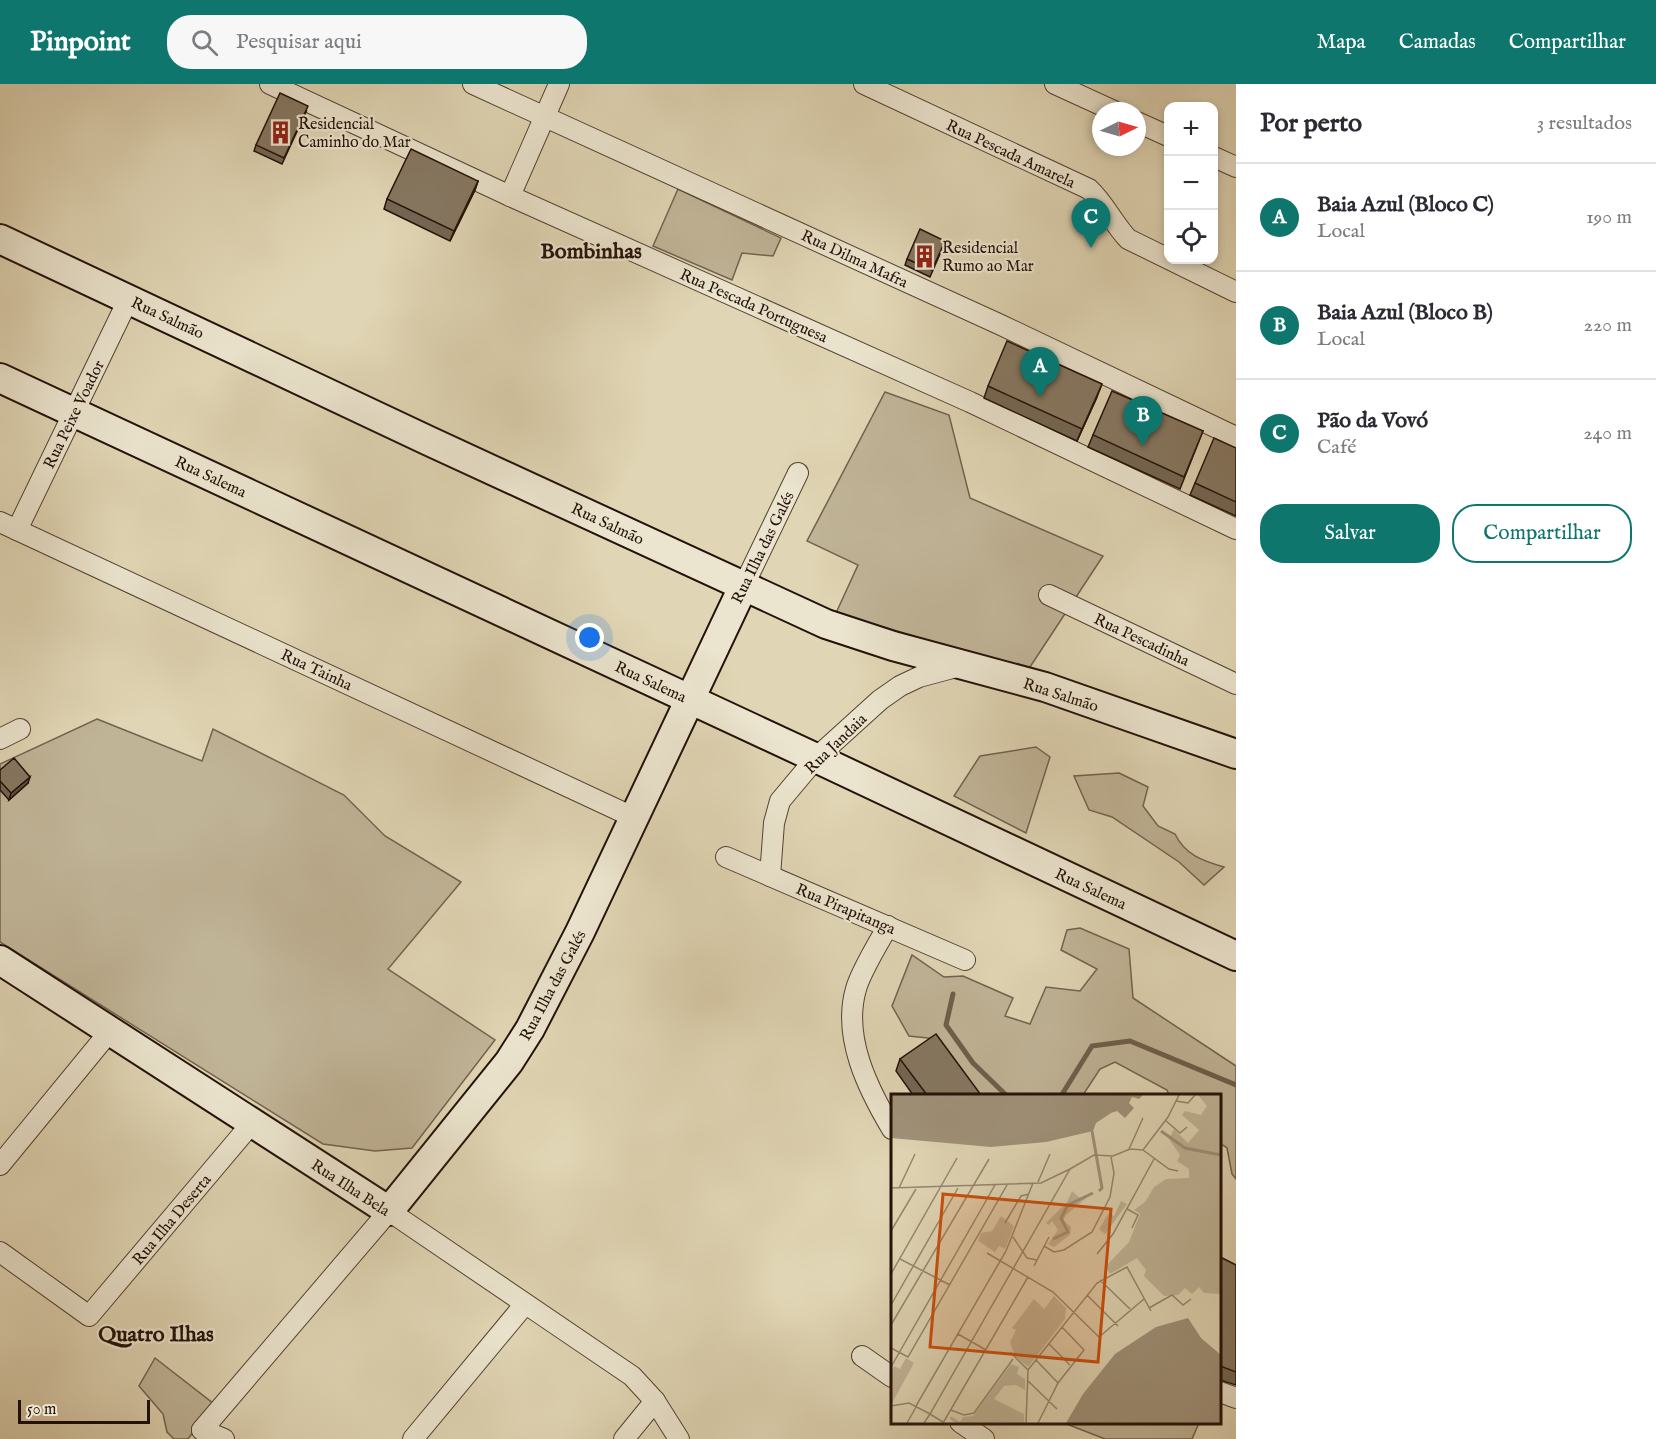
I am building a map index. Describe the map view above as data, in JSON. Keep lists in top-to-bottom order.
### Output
{
  "streets": {
    "main road": [
      "Rua Salmão",
      "Rua Salema",
      "Rua Ilha das Galés",
      "Rua Ilha Bela"
    ],
    "street": [
      "Rua Pescada Amarela",
      "Rua Dilma Mafra",
      "Rua Pescada Portuguesa",
      "Rua Peixe Voador",
      "Rua Pescadinha",
      "Rua Tainha",
      "Rua Jandaia",
      "Rua Pirapitanga",
      "Rua Ilha Deserta"
    ]
  },
  "crossings": [
    ["Rua Salmão", "Rua Peixe Voador"],
    ["Rua Salmão", "Rua Ilha das Galés"],
    ["Rua Salmão", "Rua Jandaia"],
    ["Rua Peixe Voador", "Rua Salema"],
    ["Rua Peixe Voador", "Rua Tainha"],
    ["Rua Salema", "Rua Ilha das Galés"],
    ["Rua Salema", "Rua Jandaia"],
    ["Rua Ilha das Galés", "Rua Tainha"],
    ["Rua Ilha das Galés", "Rua Ilha Bela"],
    ["Rua Jandaia", "Rua Pirapitanga"],
    ["Rua Ilha Bela", "Rua Ilha Deserta"]
  ],
  "districts": ["Bombinhas", "Quatro Ilhas"],
  "places": {
    "building": ["Residencial Caminho do Mar", "Residencial Rumo ao Mar"]
  },
  "scale_bar": "50 m",
  "north": "right",
  "page": {
    "header": "Pinpoint",
    "search": "Pesquisar aqui",
    "nav": ["Mapa", "Camadas", "Compartilhar"],
    "heading": ["Por perto", "3 resultados"],
    "map_buttons": ["+", "−"],
    "list": [
      {
        "mark": "A",
        "name": "Baia Azul (Bloco C)",
        "note": "Local",
        "value": "190 m"
      },
      {
        "mark": "B",
        "name": "Baia Azul (Bloco B)",
        "note": "Local",
        "value": "220 m"
      },
      {
        "mark": "C",
        "name": "Pão da Vovó",
        "note": "Café",
        "value": "240 m"
      }
    ],
    "pins": ["C", "A", "B"],
    "buttons": ["Salvar", "Compartilhar"],
    "scale": "50 m"
  }
}
